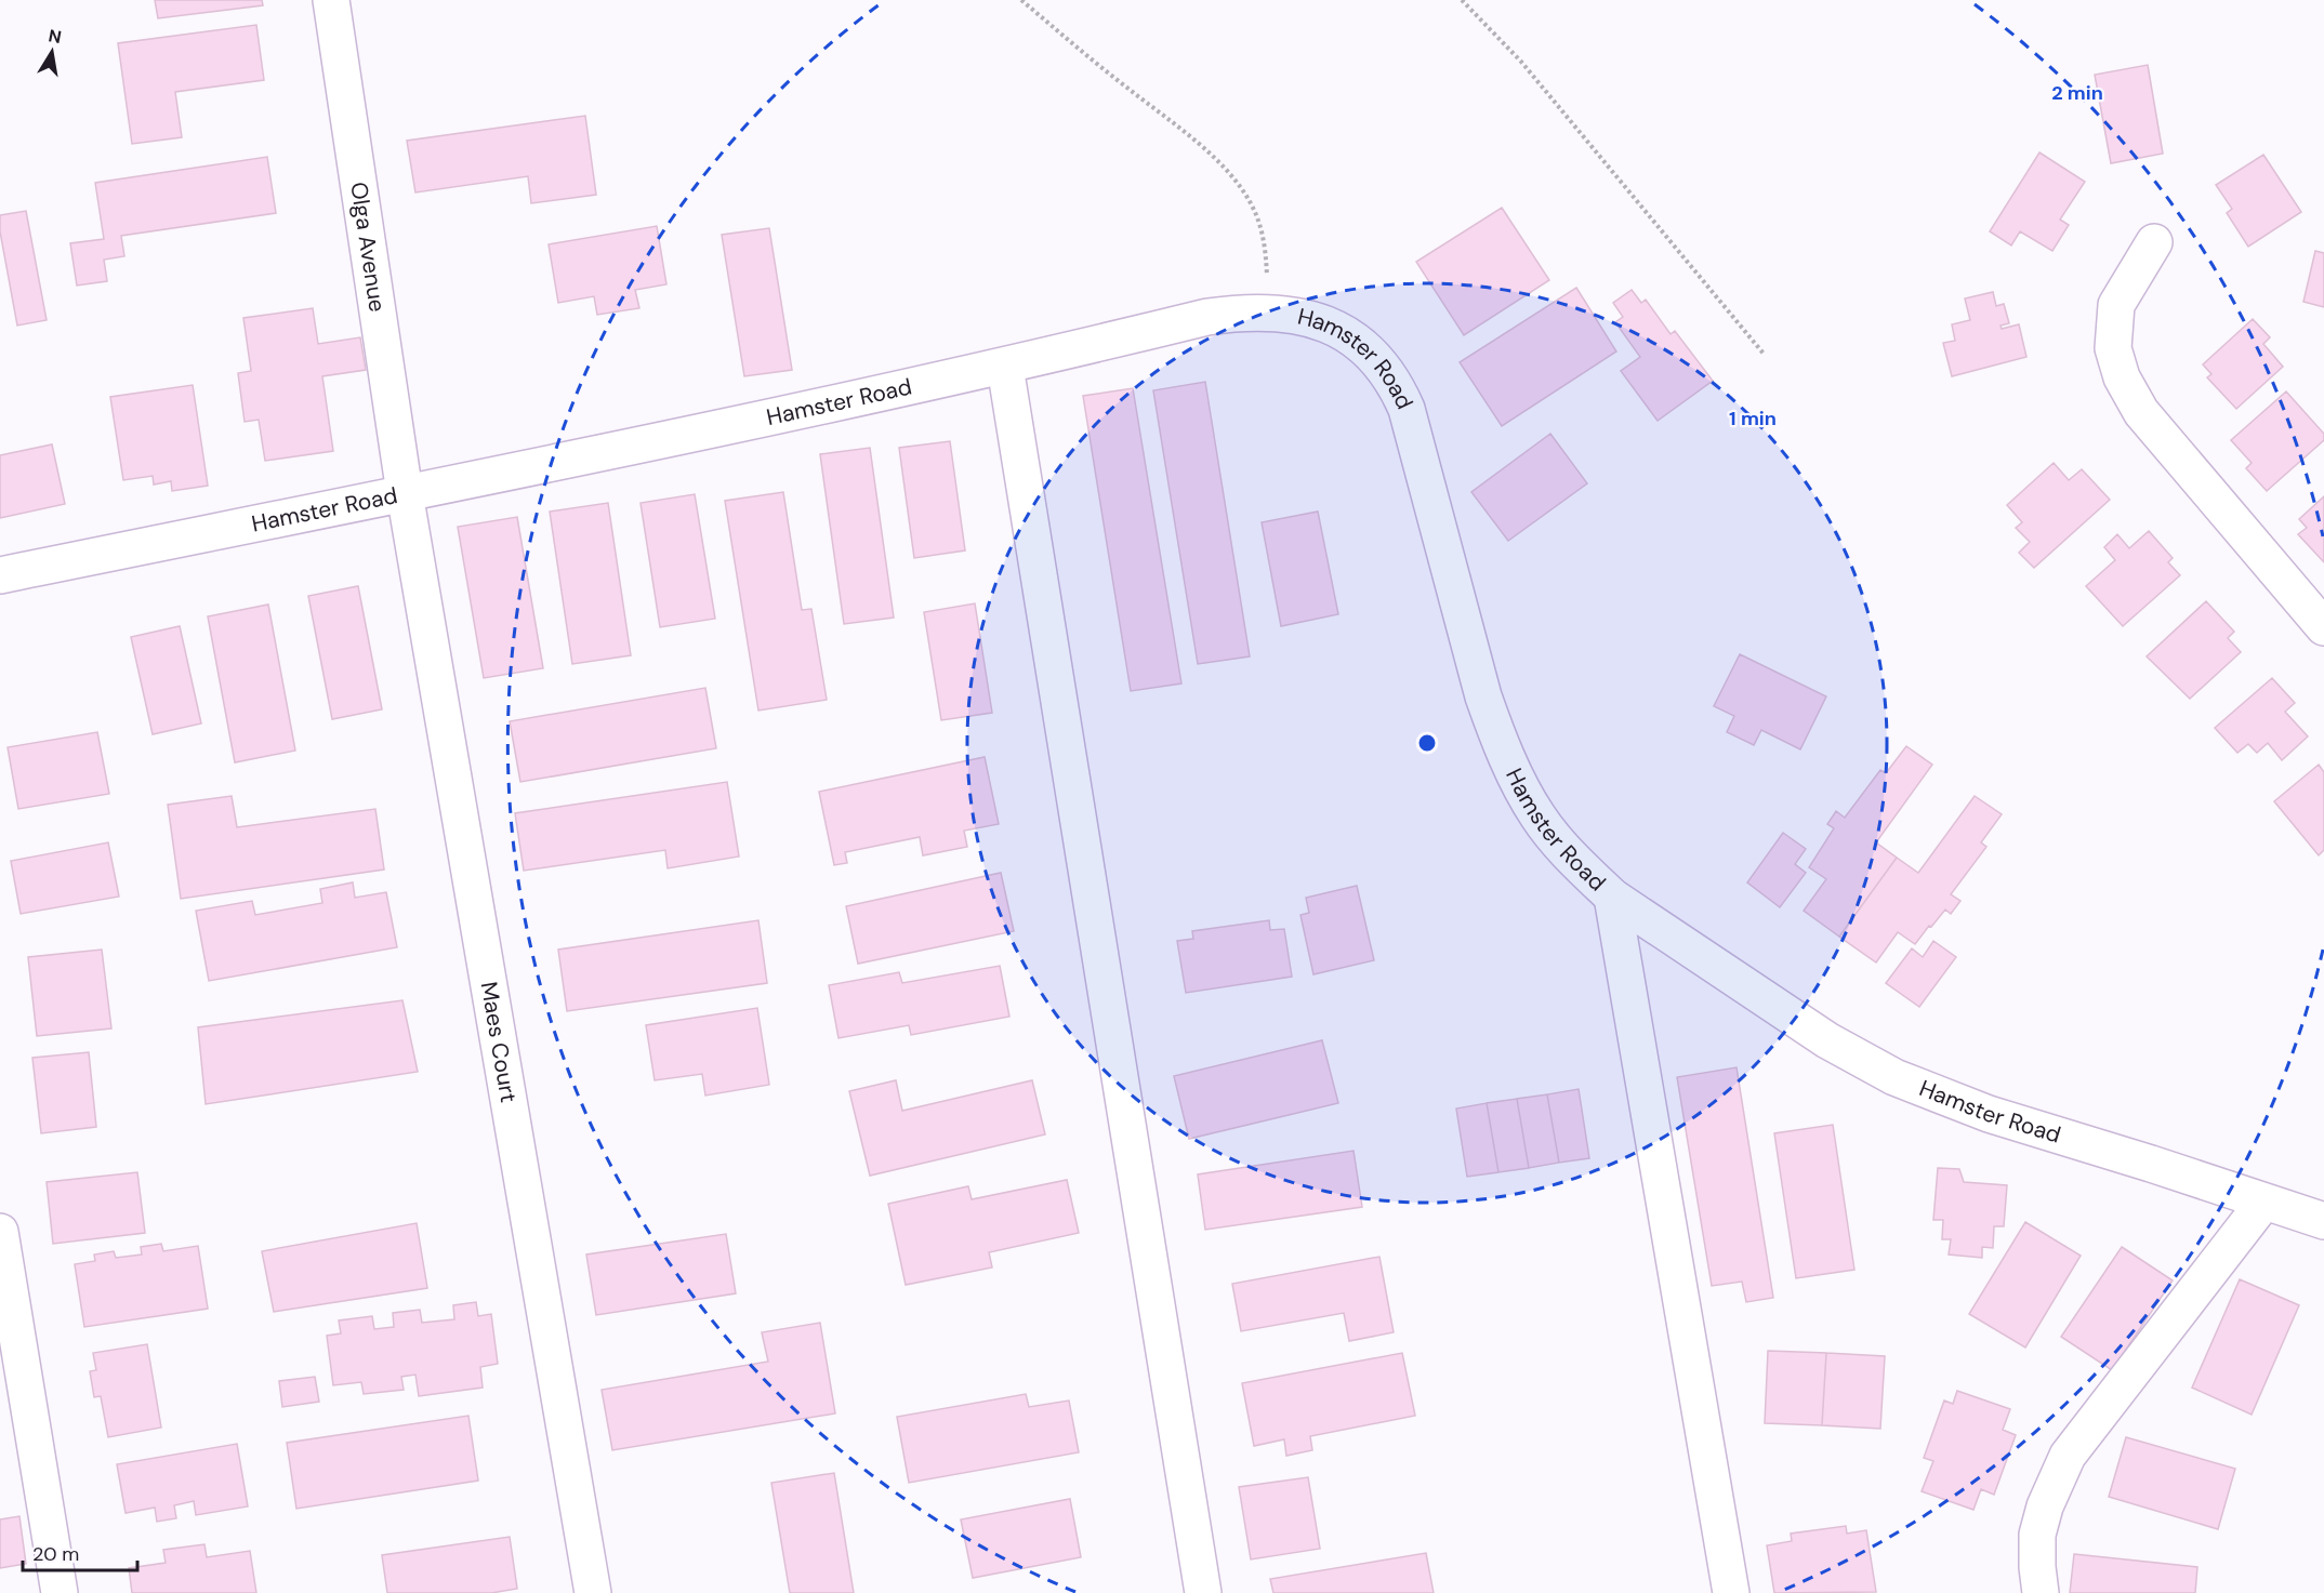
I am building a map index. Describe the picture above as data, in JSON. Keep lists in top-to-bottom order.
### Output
{
  "streets": {
    "street": ["Olga Avenue", "Hamster Road", "Maes Court"]
  },
  "crossings": [
    ["Olga Avenue", "Hamster Road"],
    ["Olga Avenue", "Maes Court"],
    ["Hamster Road", "Maes Court"]
  ],
  "scale_bar": "20 m",
  "north": "top",
  "rings": ["2 min", "1 min"]
}
